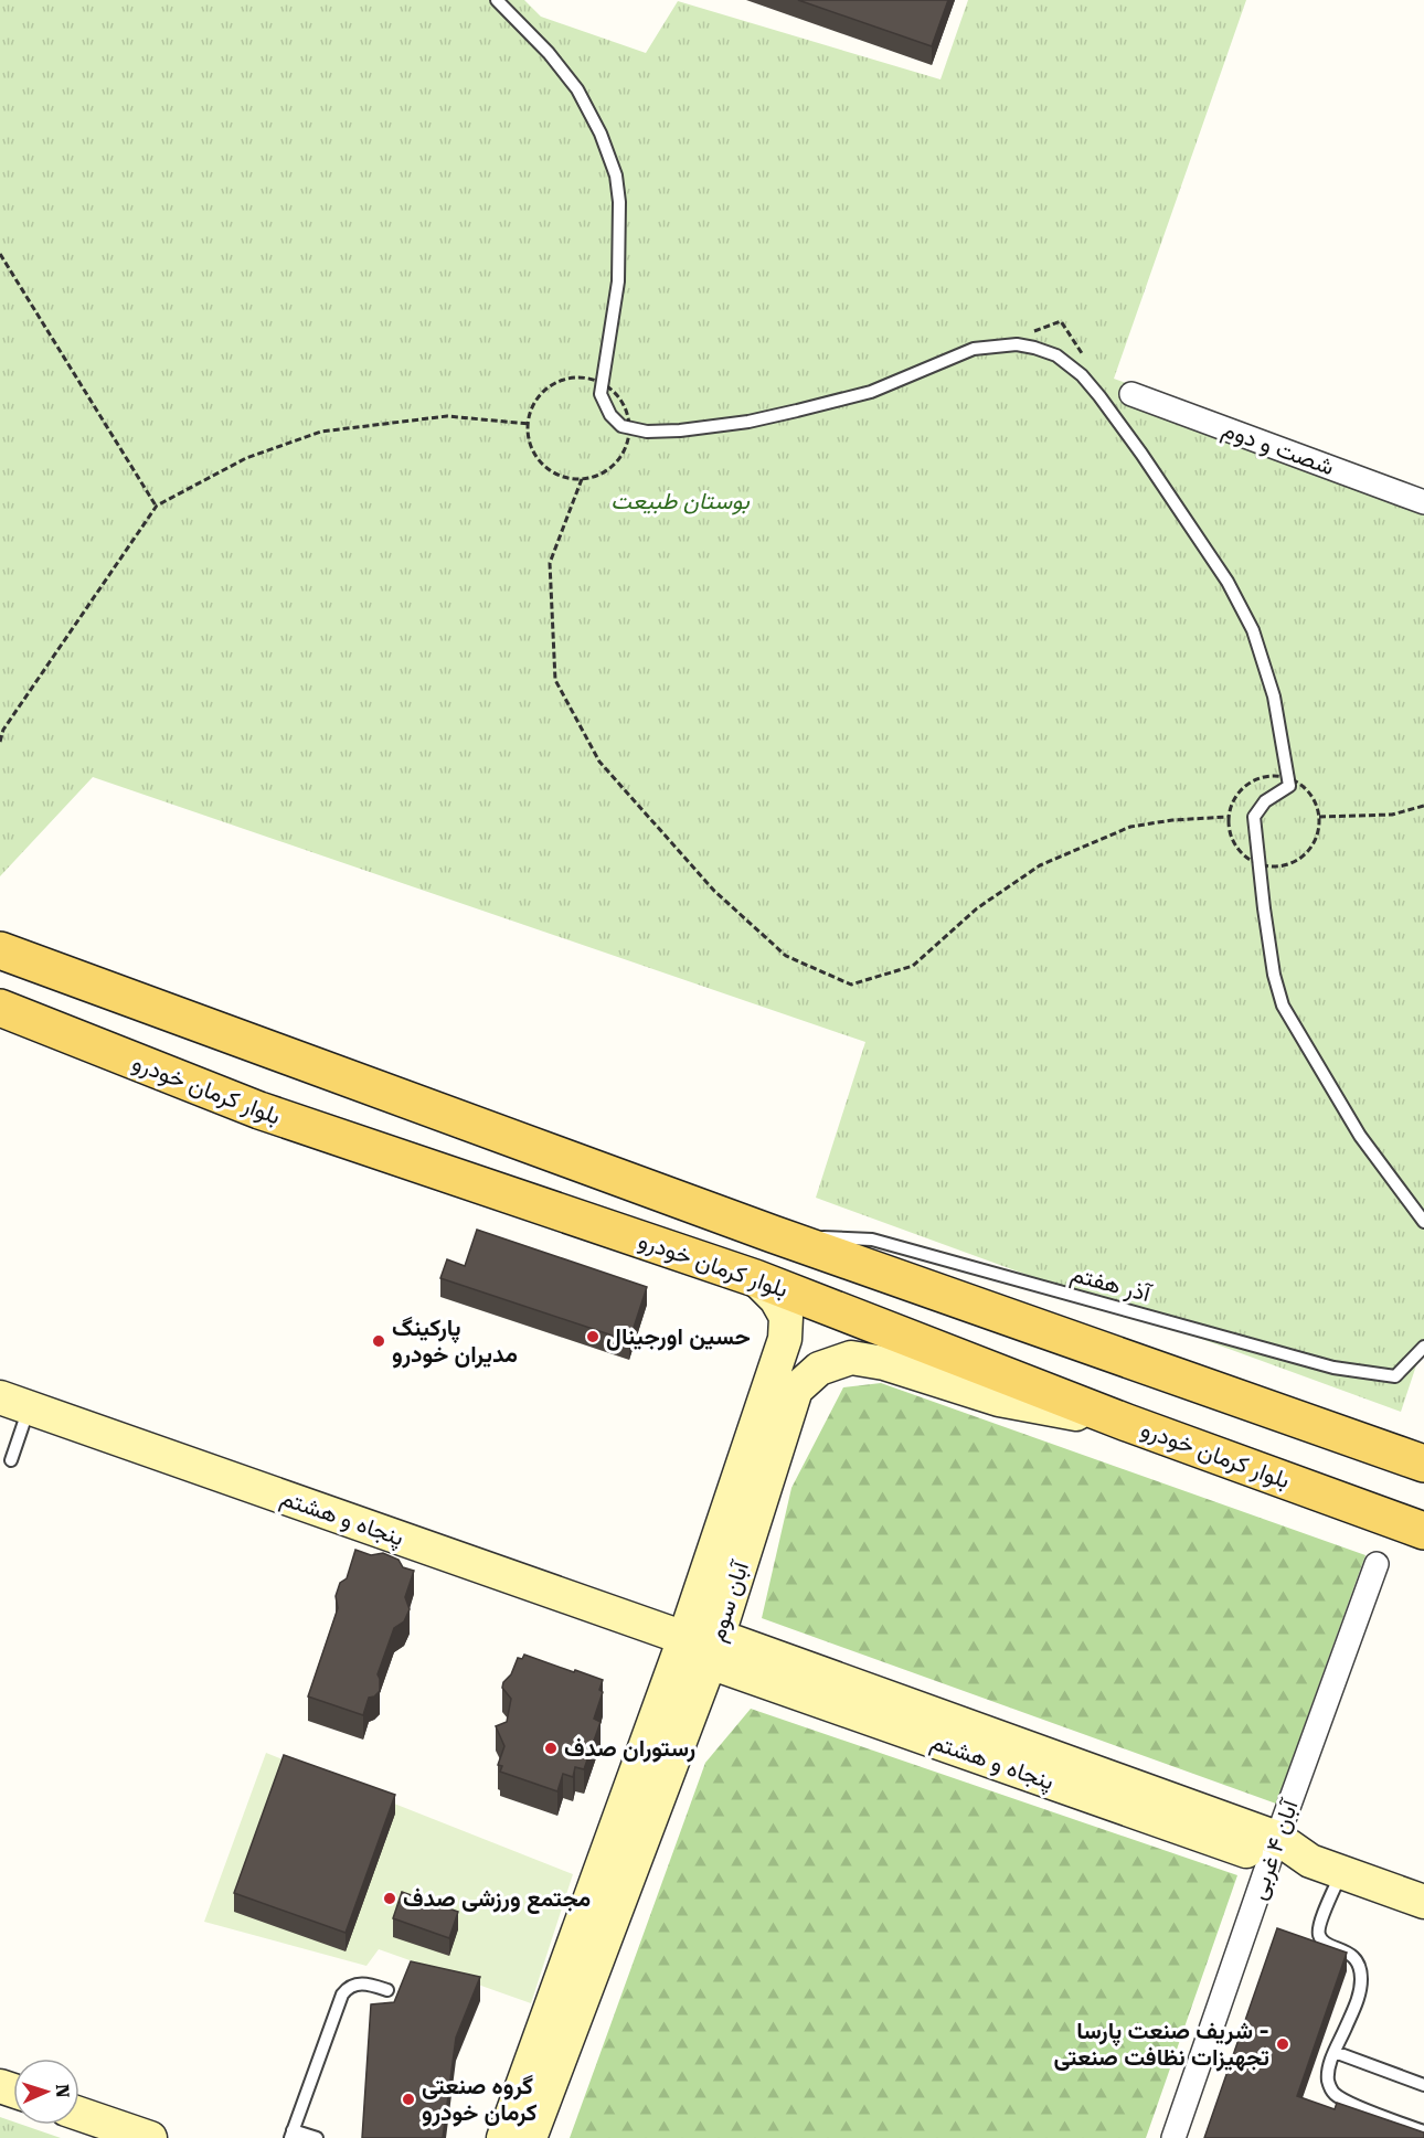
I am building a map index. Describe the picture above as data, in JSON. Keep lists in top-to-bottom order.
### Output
{
  "streets": {
    "main road": ["بلوار کرمان خودرو"],
    "street": [
      "شصت و دوم",
      "پنجاه و هشتم",
      "آبان سوم",
      "آبان ۴ غربی"
    ],
    "lane": ["آذر هفتم"]
  },
  "crossings": [
    ["بلوار کرمان خودرو", "آذر هفتم"],
    ["بلوار کرمان خودرو", "آبان سوم"],
    ["پنجاه و هشتم", "آبان سوم"],
    ["پنجاه و هشتم", "آبان ۴ غربی"]
  ],
  "parks": ["بوستان طبیعت"],
  "places": [
    "حسین اورجینال",
    "پارکینگ مدیران خودرو",
    "رستوران صدف",
    "مجتمع ورزشی صدف",
    "شریف صنعت پارسا - تجهیزات نظافت صنعتی",
    "گروه صنعتی کرمان خودرو"
  ],
  "north": "right"
}
